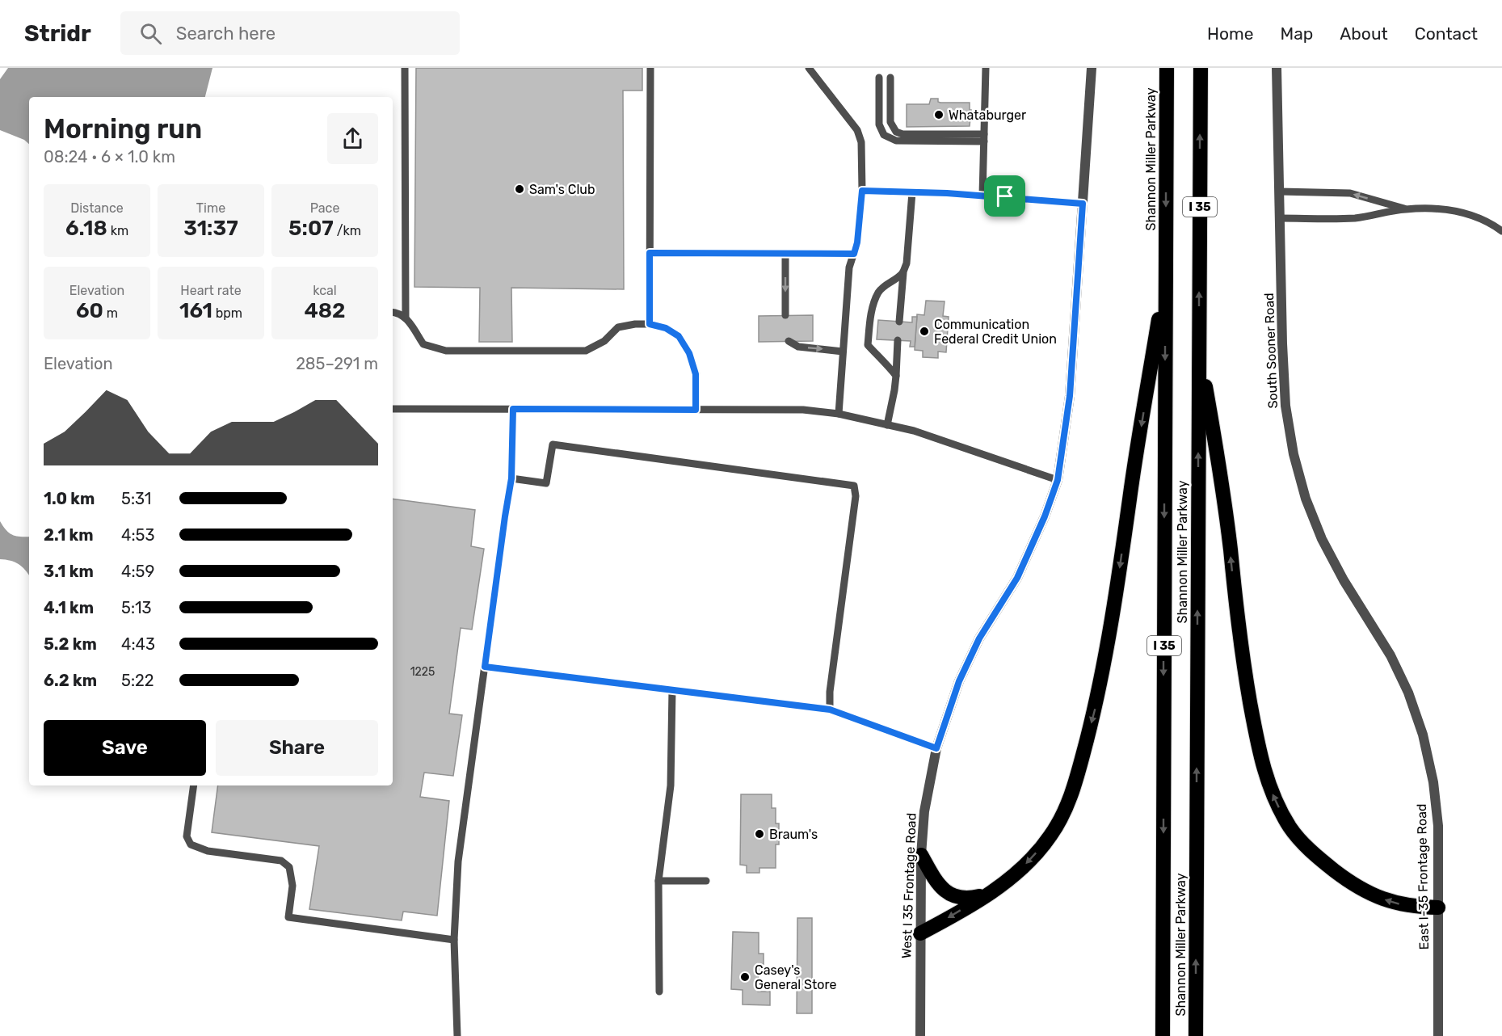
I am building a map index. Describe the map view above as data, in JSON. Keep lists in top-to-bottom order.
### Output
{
  "streets": {
    "highway": ["Shannon Miller Parkway", "I 35"],
    "street": ["South Sooner Road", "East I-35 Frontage Road", "West I 35 Frontage Road"]
  },
  "crossings": [
    ["South Sooner Road", "East I-35 Frontage Road"]
  ],
  "places": [
    "Whataburger",
    "Sam's Club",
    "Communication Federal Credit Union",
    "Braum's",
    "Casey's General Store"
  ],
  "house_numbers": ["1225"],
  "page": {
    "header": "Stridr",
    "search": "Search here",
    "nav": [
      "Home",
      "Map",
      "About",
      "Contact"
    ],
    "heading": ["Morning run", "08:24 · 6 × 1.0 km"],
    "stats": [
      ["Distance", "6.18 km"],
      ["Time", "31:37"],
      ["Pace", "5:07 /km"],
      ["Elevation", "60 m"],
      ["Heart rate", "161 bpm"],
      ["kcal", "482"]
    ],
    "chart": ["Elevation", "285–291 m"],
    "list": [
      {
        "name": "1.0 km",
        "note": "5:31"
      },
      {
        "name": "2.1 km",
        "note": "4:53"
      },
      {
        "name": "3.1 km",
        "note": "4:59"
      },
      {
        "name": "4.1 km",
        "note": "5:13"
      },
      {
        "name": "5.2 km",
        "note": "4:43"
      },
      {
        "name": "6.2 km",
        "note": "5:22"
      }
    ],
    "buttons": ["Save", "Share"]
  }
}
